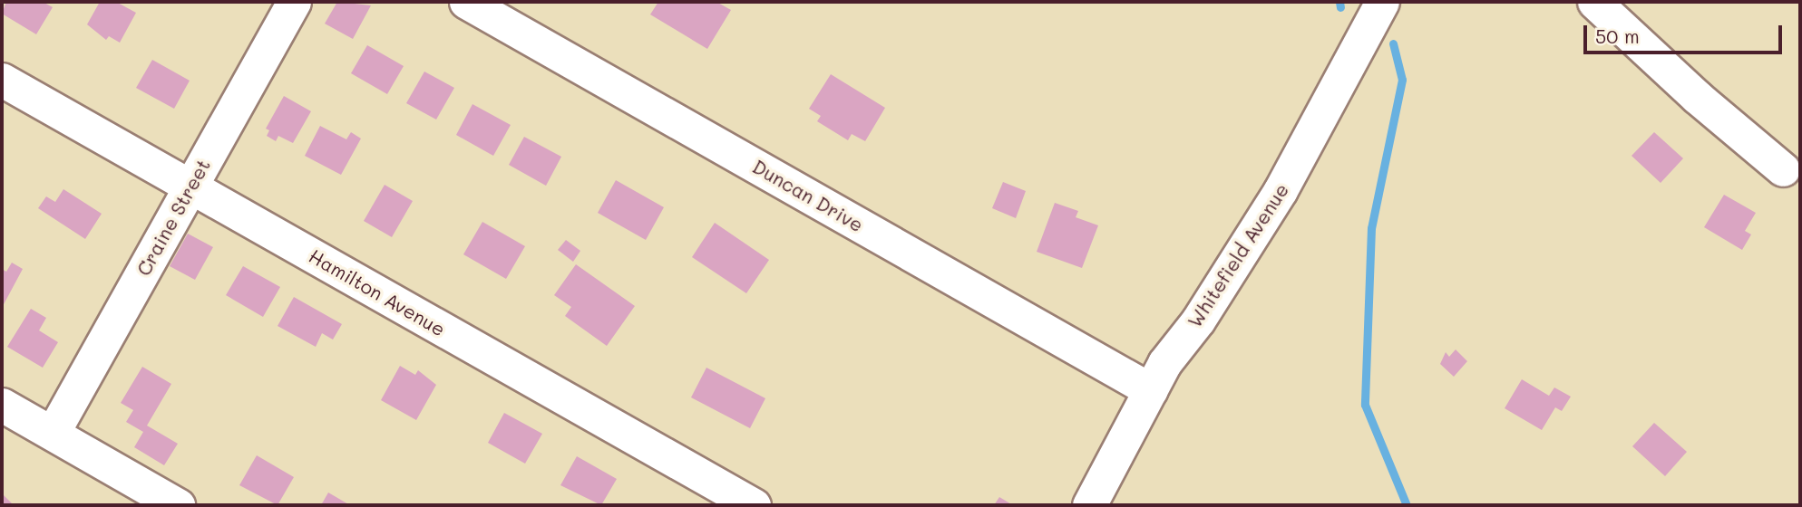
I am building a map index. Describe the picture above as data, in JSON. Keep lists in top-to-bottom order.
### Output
{
  "streets": {
    "street": [
      "Duncan Drive",
      "Craine Street",
      "Whitefield Avenue",
      "Hamilton Avenue"
    ]
  },
  "crossings": [
    ["Duncan Drive", "Whitefield Avenue"],
    ["Craine Street", "Hamilton Avenue"]
  ],
  "scale_bar": "50 m"
}
